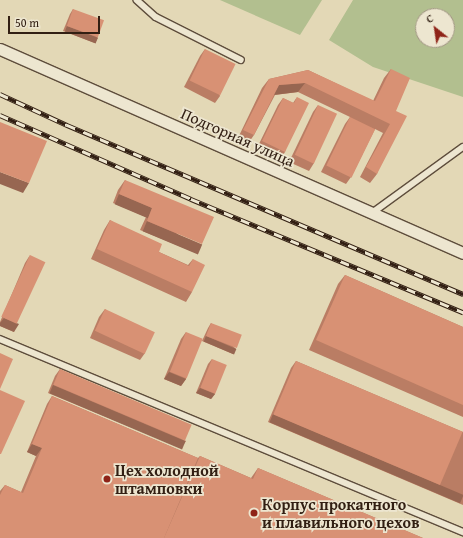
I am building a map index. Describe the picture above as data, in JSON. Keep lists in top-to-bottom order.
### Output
{
  "streets": {
    "street": ["Подгорная улица"]
  },
  "places": ["Цех холодной штамповки", "Корпус прокатного и плавильного цехов"],
  "scale_bar": "50 m",
  "north": "top left"
}
